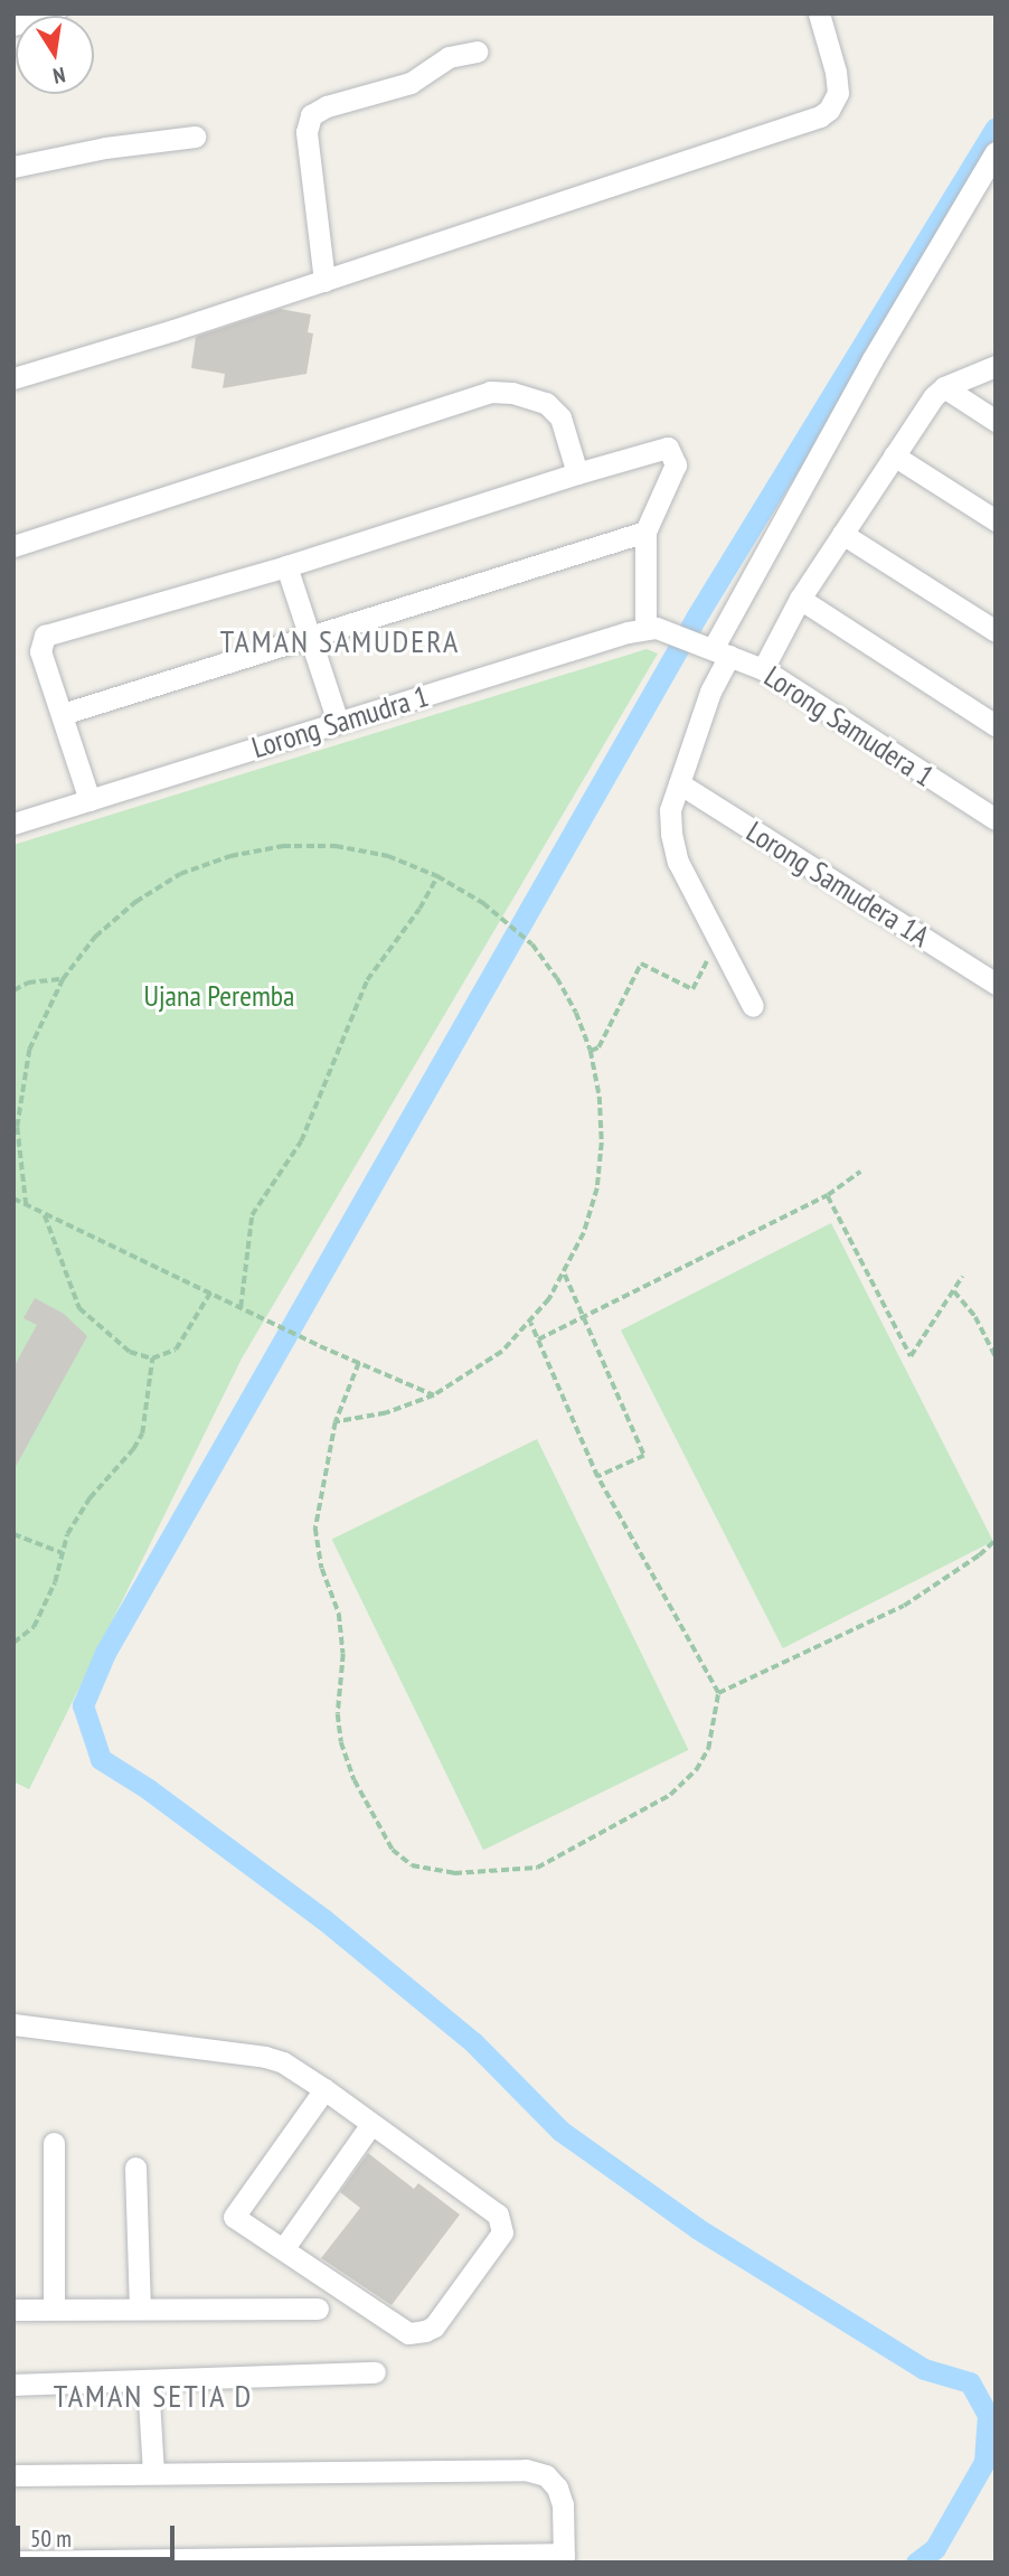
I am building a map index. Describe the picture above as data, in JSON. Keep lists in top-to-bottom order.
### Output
{
  "streets": {
    "street": ["Lorong Samudra 1", "Lorong Samudera 1", "Lorong Samudera 1A"]
  },
  "crossings": [
    ["Lorong Samudra 1", "Lorong Samudera 1"]
  ],
  "districts": ["TAMAN SAMUDERA", "TAMAN SETIA D"],
  "parks": ["Ujana Peremba"],
  "scale_bar": "50 m",
  "north": "bottom"
}
